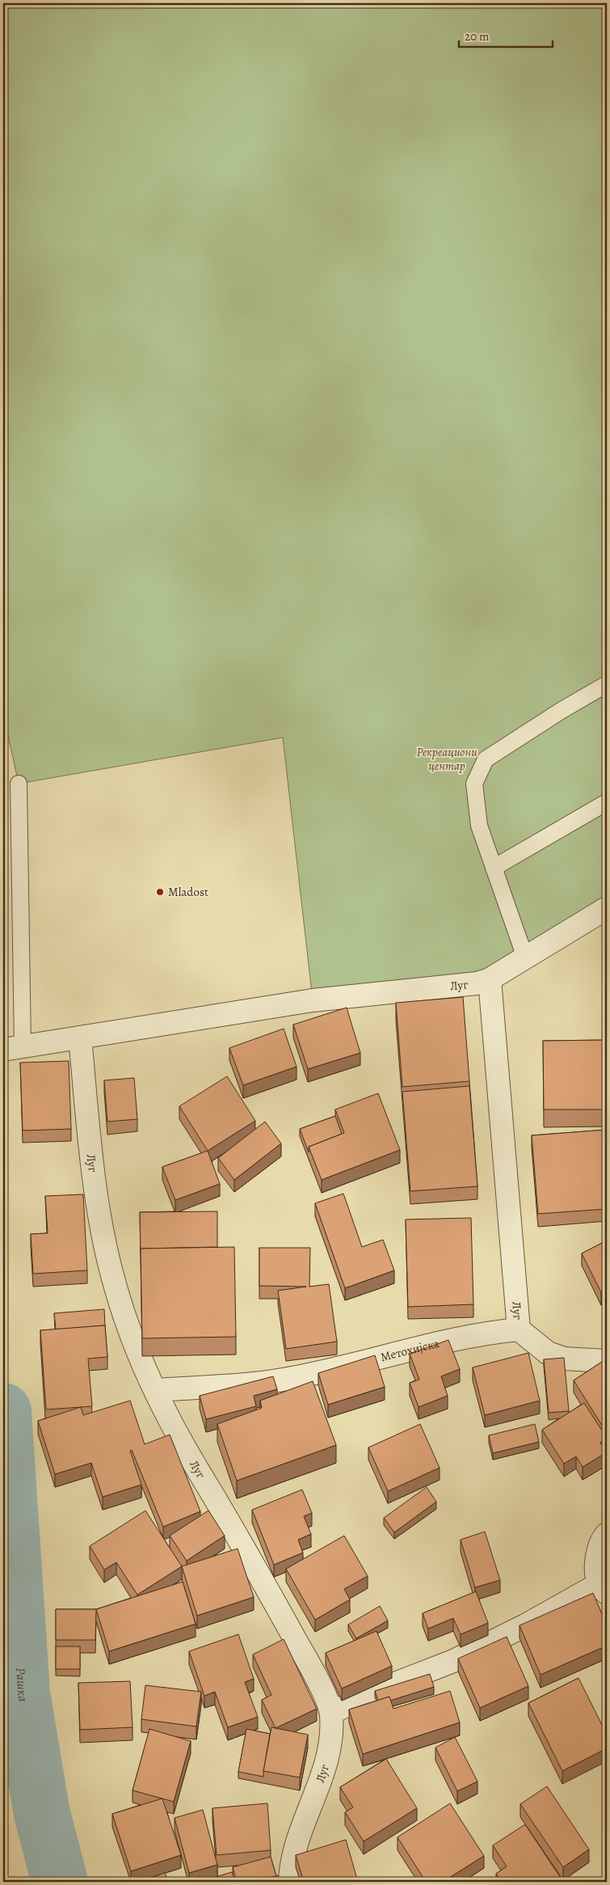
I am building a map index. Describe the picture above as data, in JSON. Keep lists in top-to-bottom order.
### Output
{
  "streets": {
    "street": ["Луг", "Метохијска"]
  },
  "crossings": [
    ["Луг", "Метохијска"]
  ],
  "water": ["Рашка"],
  "parks": ["Рекреациони центар"],
  "places": ["Mladost"],
  "scale_bar": "20 m"
}
